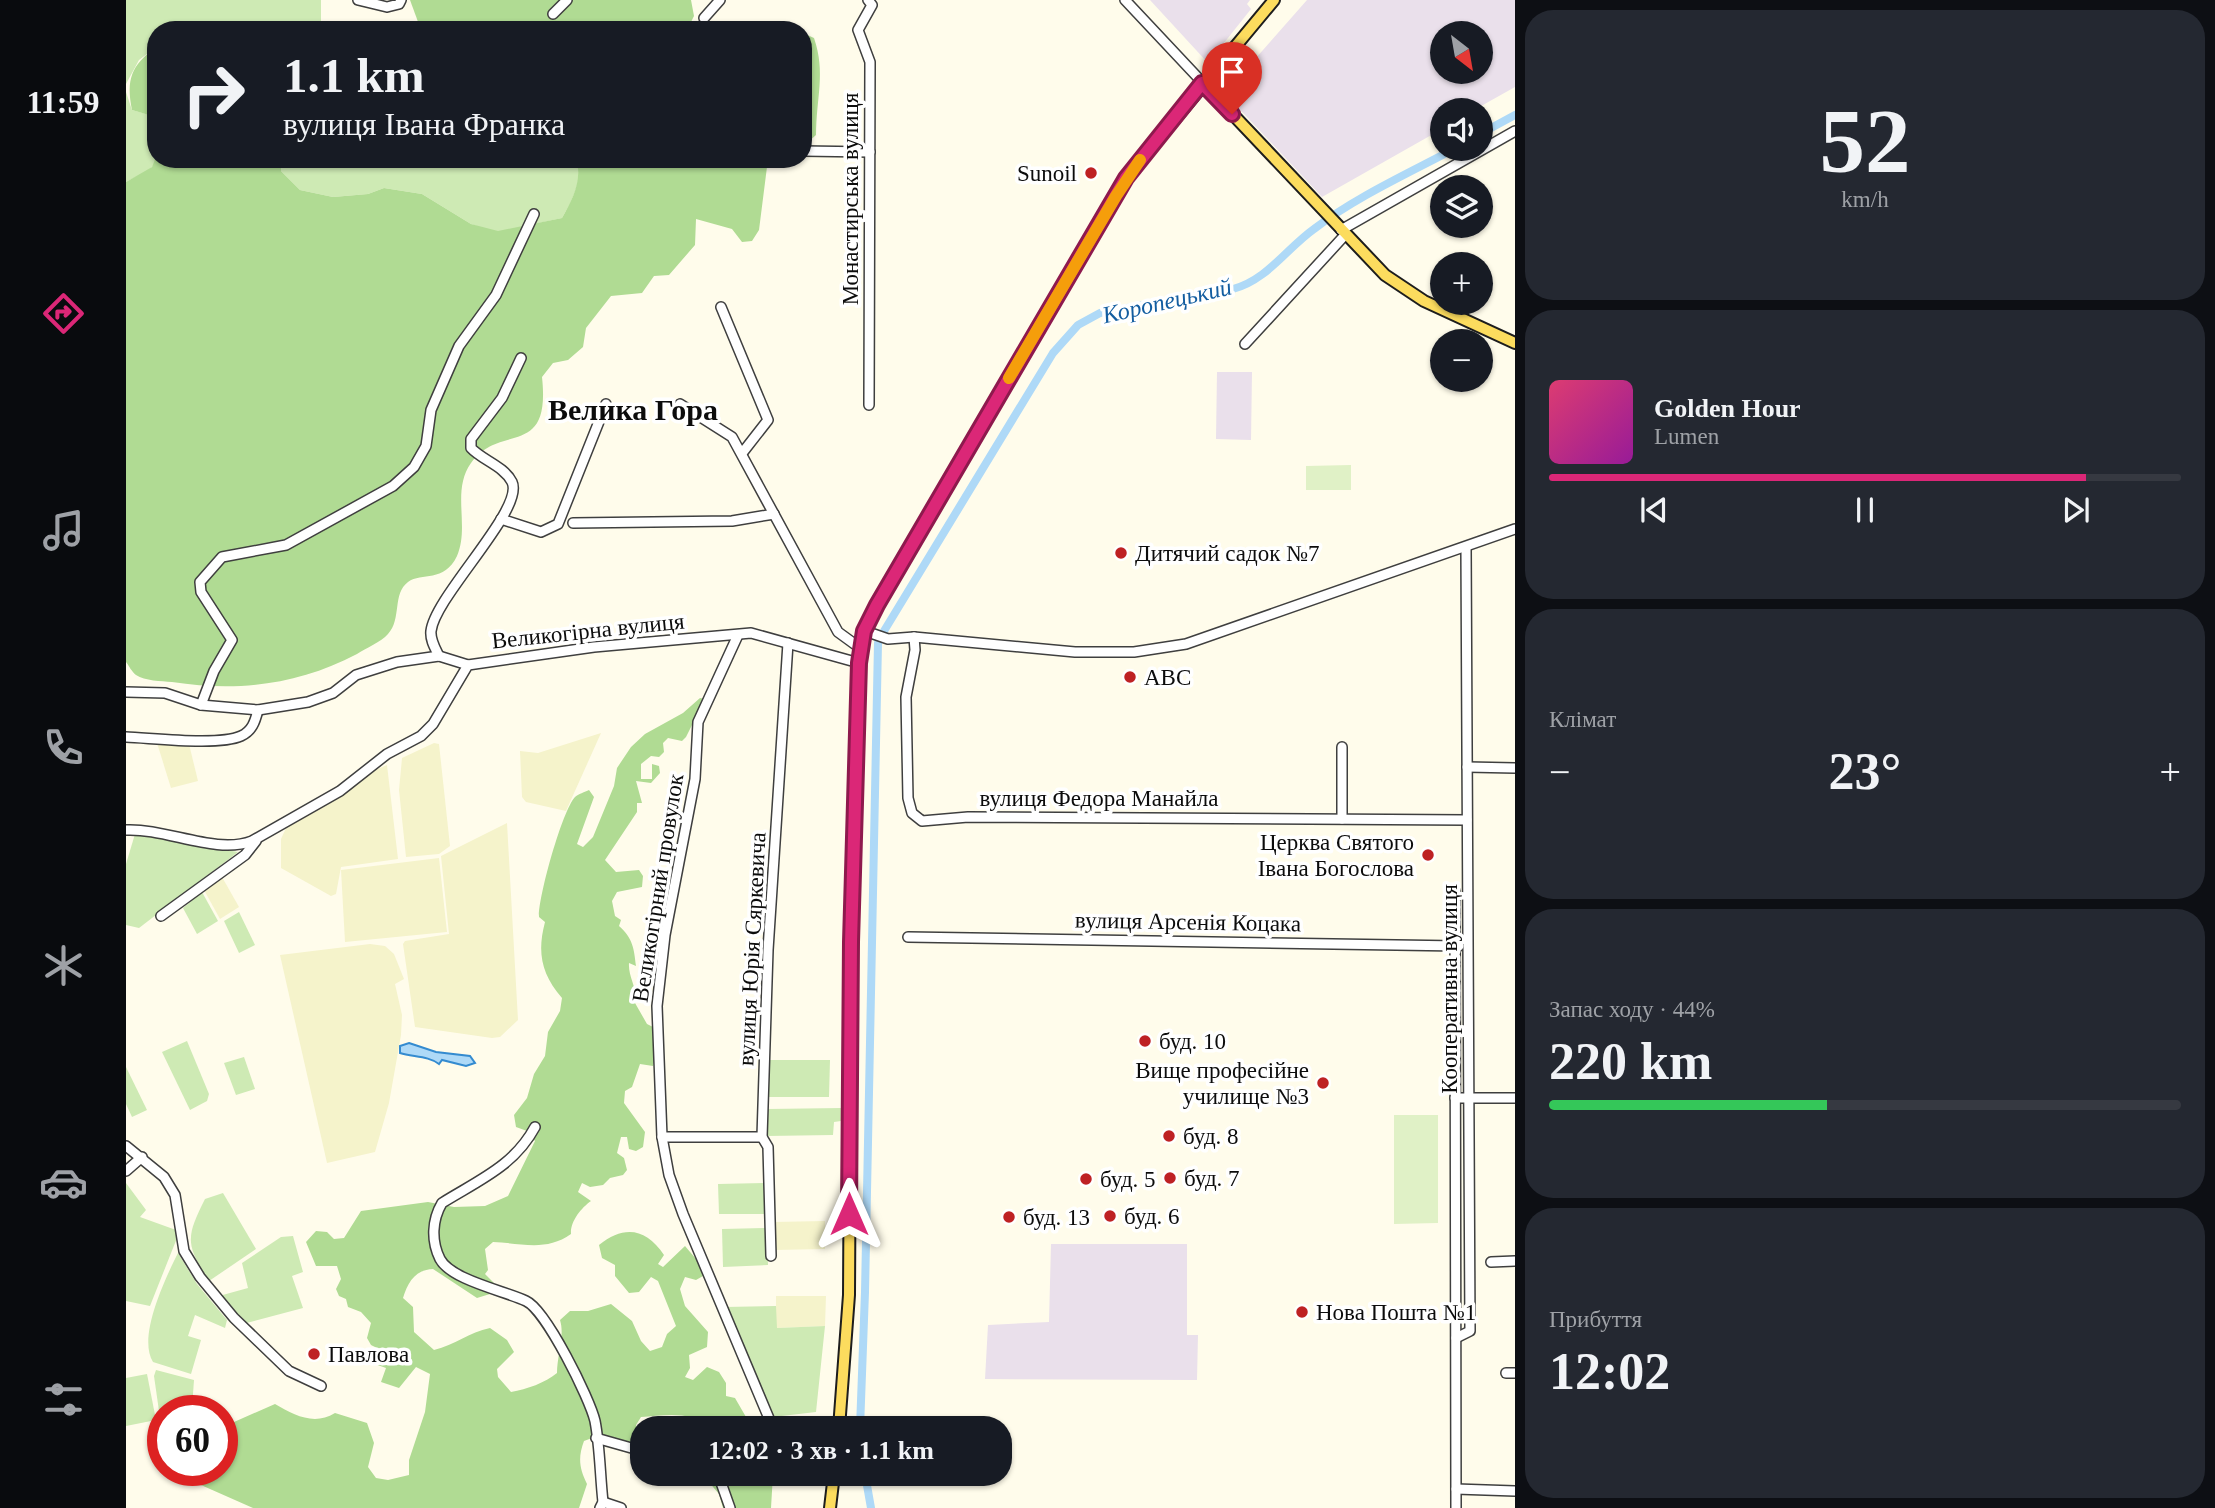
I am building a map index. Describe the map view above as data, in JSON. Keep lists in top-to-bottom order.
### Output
{
  "streets": {
    "street": [
      "Монастирська вулиця",
      "Великогірна вулиця",
      "вулиця Федора Манайла",
      "Великогірний провулок",
      "вулиця Арсенія Коцака",
      "вулиця Юрія Сяркевича",
      "Кооперативна вулиця"
    ]
  },
  "crossings": [
    ["Великогірна вулиця", "Великогірний провулок"],
    ["Великогірна вулиця", "вулиця Юрія Сяркевича"],
    ["вулиця Федора Манайла", "Кооперативна вулиця"],
    ["вулиця Арсенія Коцака", "Кооперативна вулиця"]
  ],
  "districts": ["Велика Гора"],
  "water": ["Коропецький"],
  "places": [
    "Sunoil",
    "Дитячий садок №7",
    "АВС",
    "Церква Святого Івана Богослова",
    "буд. 10",
    "Вище професійне училище №3",
    "буд. 8",
    "буд. 7",
    "буд. 5",
    "буд. 6",
    "буд. 13",
    "Нова Пошта №1",
    "Павлова"
  ],
  "north": "bottom right",
  "page": {
    "tabs": "11:59",
    "tile": [
      ["52", "km/h"],
      "Клімат",
      ["Запас ходу · 44%", "220 km"],
      ["Прибуття", "12:02"]
    ],
    "map_buttons": ["+", "−"],
    "turn": ["1.1 km", "вулиця Івана Франка"],
    "song": ["Golden Hour", "Lumen"],
    "heat": ["−", "23°", "+"],
    "limit": "60",
    "trip": "12:02 · 3 хв · 1.1 km"
  }
}
